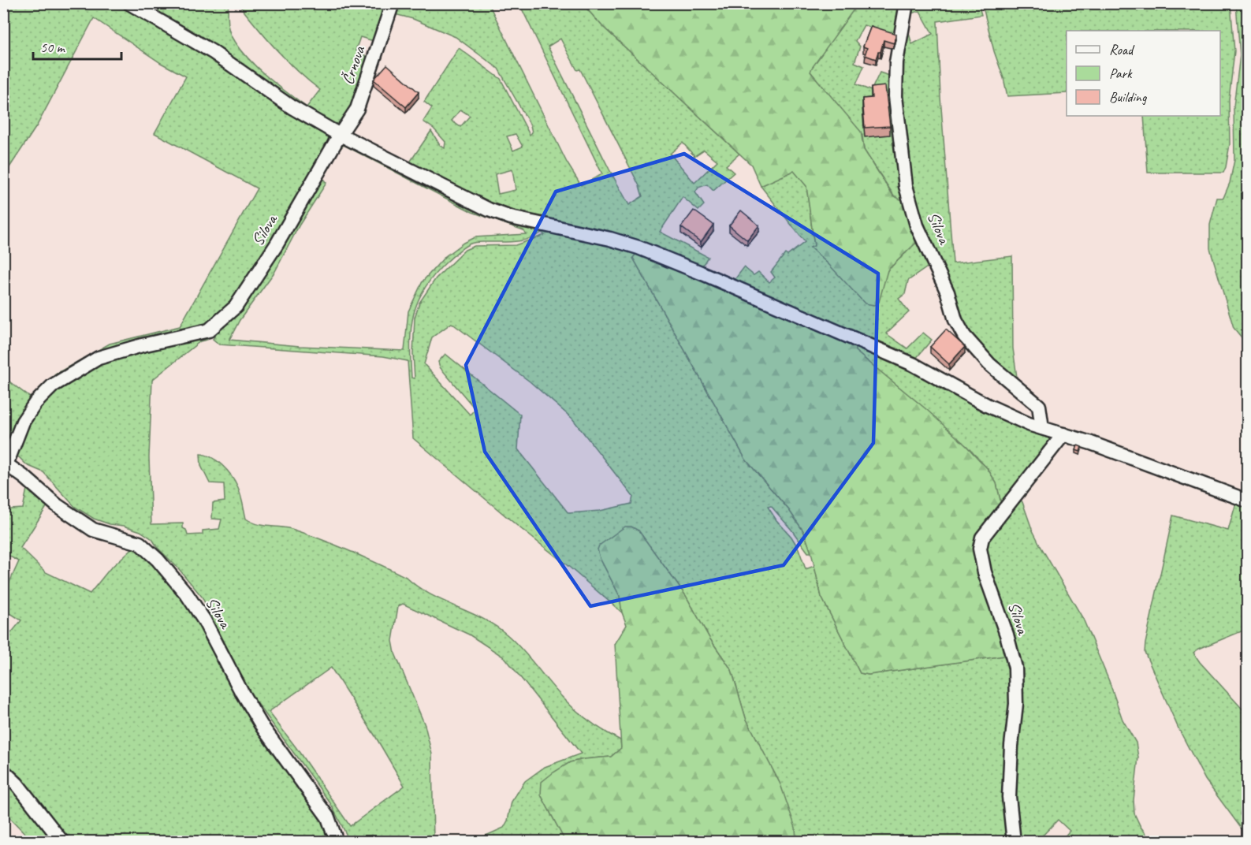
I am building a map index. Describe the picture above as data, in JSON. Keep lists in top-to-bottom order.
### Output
{
  "streets": {
    "street": ["Črnova", "Silova"]
  },
  "crossings": [
    ["Črnova", "Silova"]
  ],
  "legend": ["Road", "Park", "Building"],
  "scale_bar": "50 m"
}
